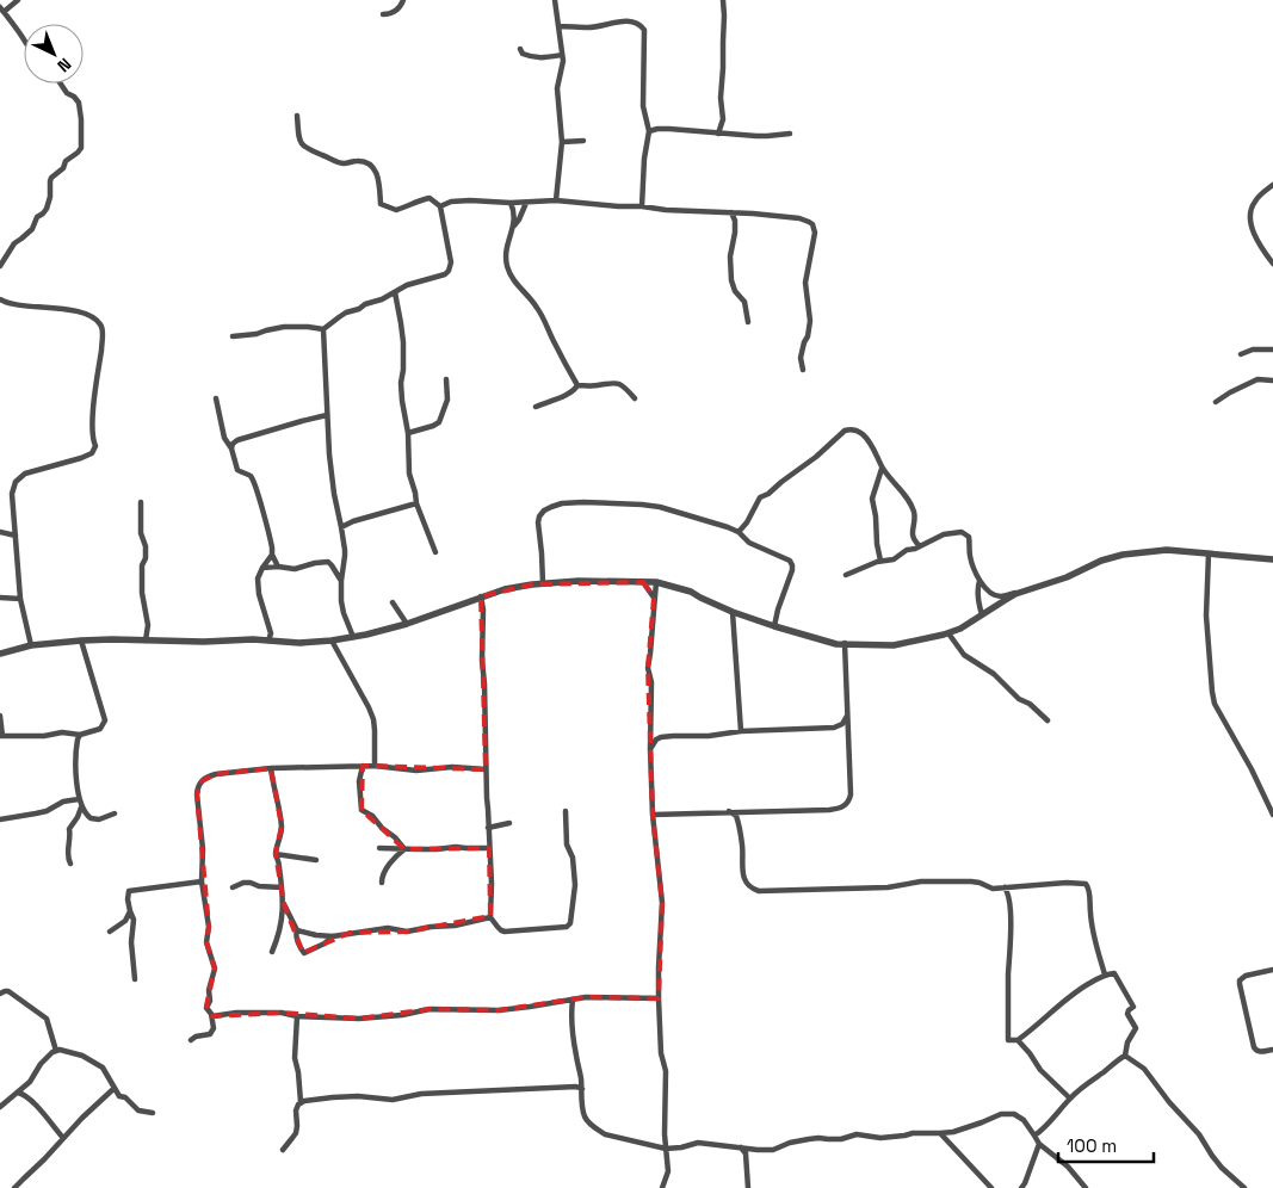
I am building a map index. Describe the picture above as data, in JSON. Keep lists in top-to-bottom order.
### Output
{
  "scale_bar": "100 m",
  "north": "bottom right"
}
